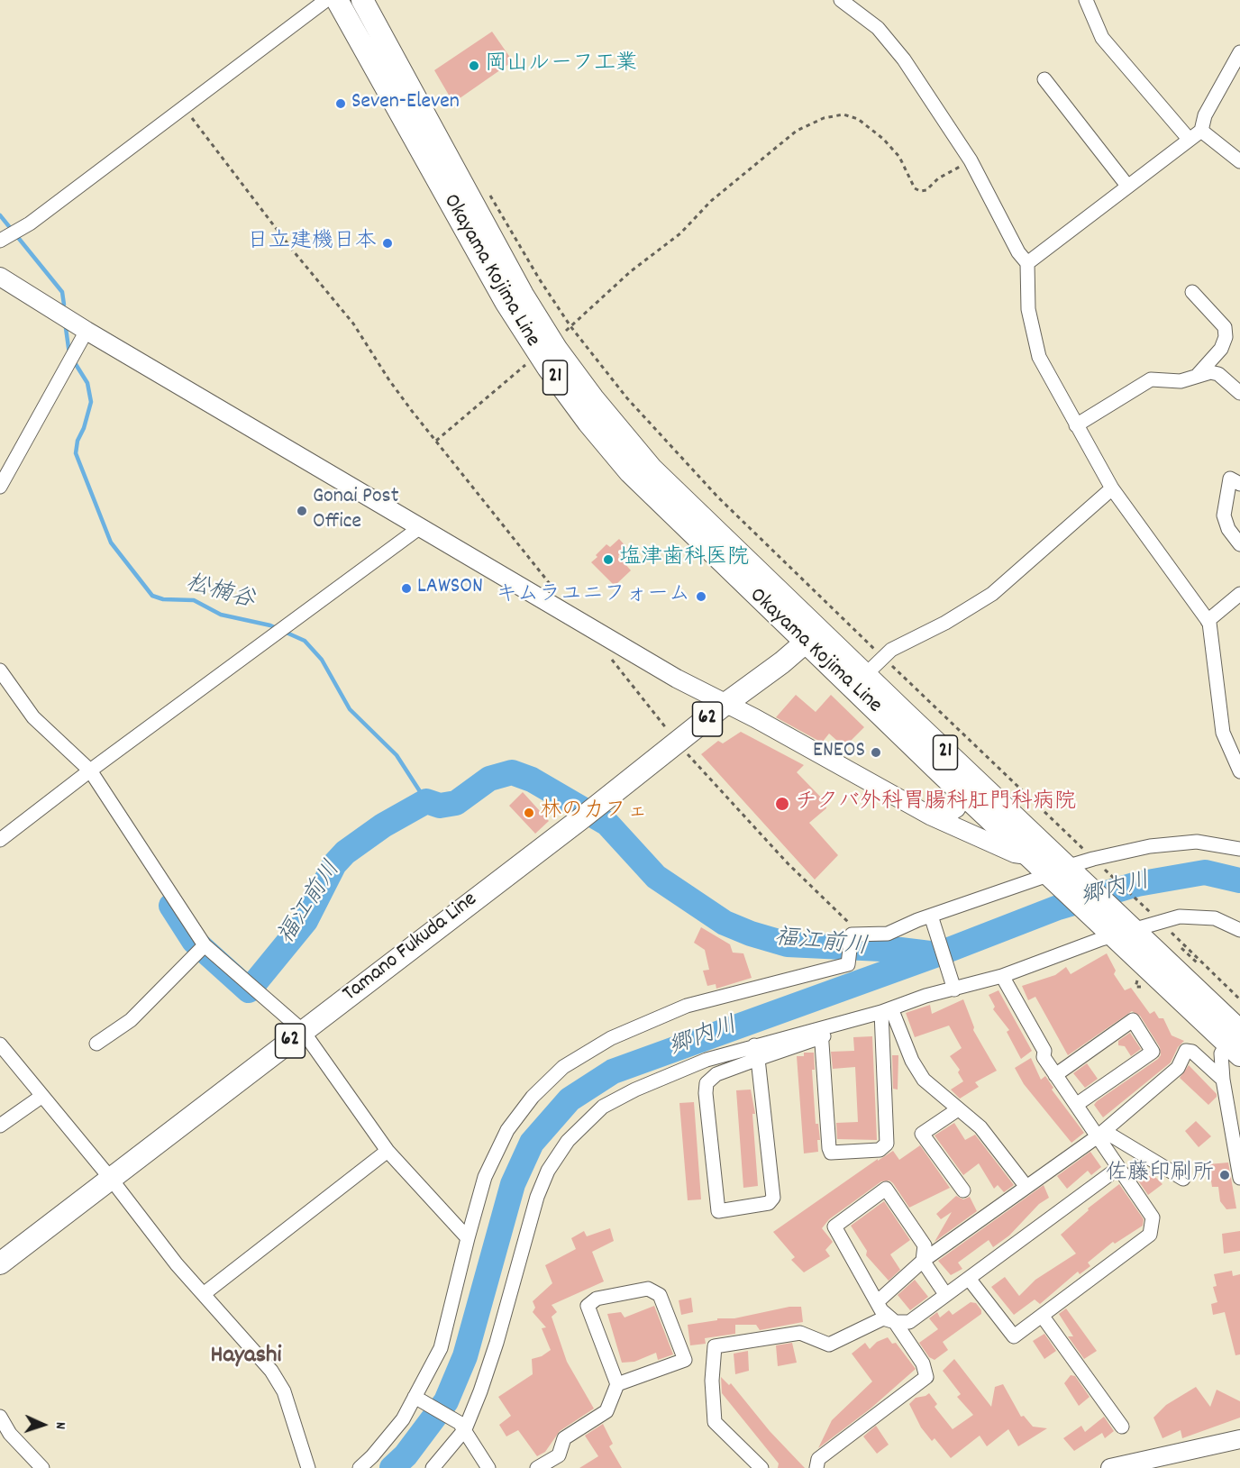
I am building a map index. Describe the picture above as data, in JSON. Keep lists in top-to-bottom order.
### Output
{
  "streets": {
    "main road": [
      "Okayama Kojima Line",
      "21",
      "62",
      "Tamano Fukuda Line"
    ]
  },
  "crossings": [
    ["Okayama Kojima Line", "Tamano Fukuda Line"]
  ],
  "districts": ["Hayashi"],
  "water": ["松楠谷", "郷内川", "福江前川"],
  "places": [
    "岡山ルーフ工業",
    "Seven-Eleven",
    "日立建機日本",
    "Gonai Post Office",
    "塩津歯科医院",
    "LAWSON",
    "キムラユニフォーム",
    "ENEOS",
    "チクバ外科胃腸科肛門科病院",
    "林のカフェ",
    "佐藤印刷所"
  ],
  "north": "right"
}
